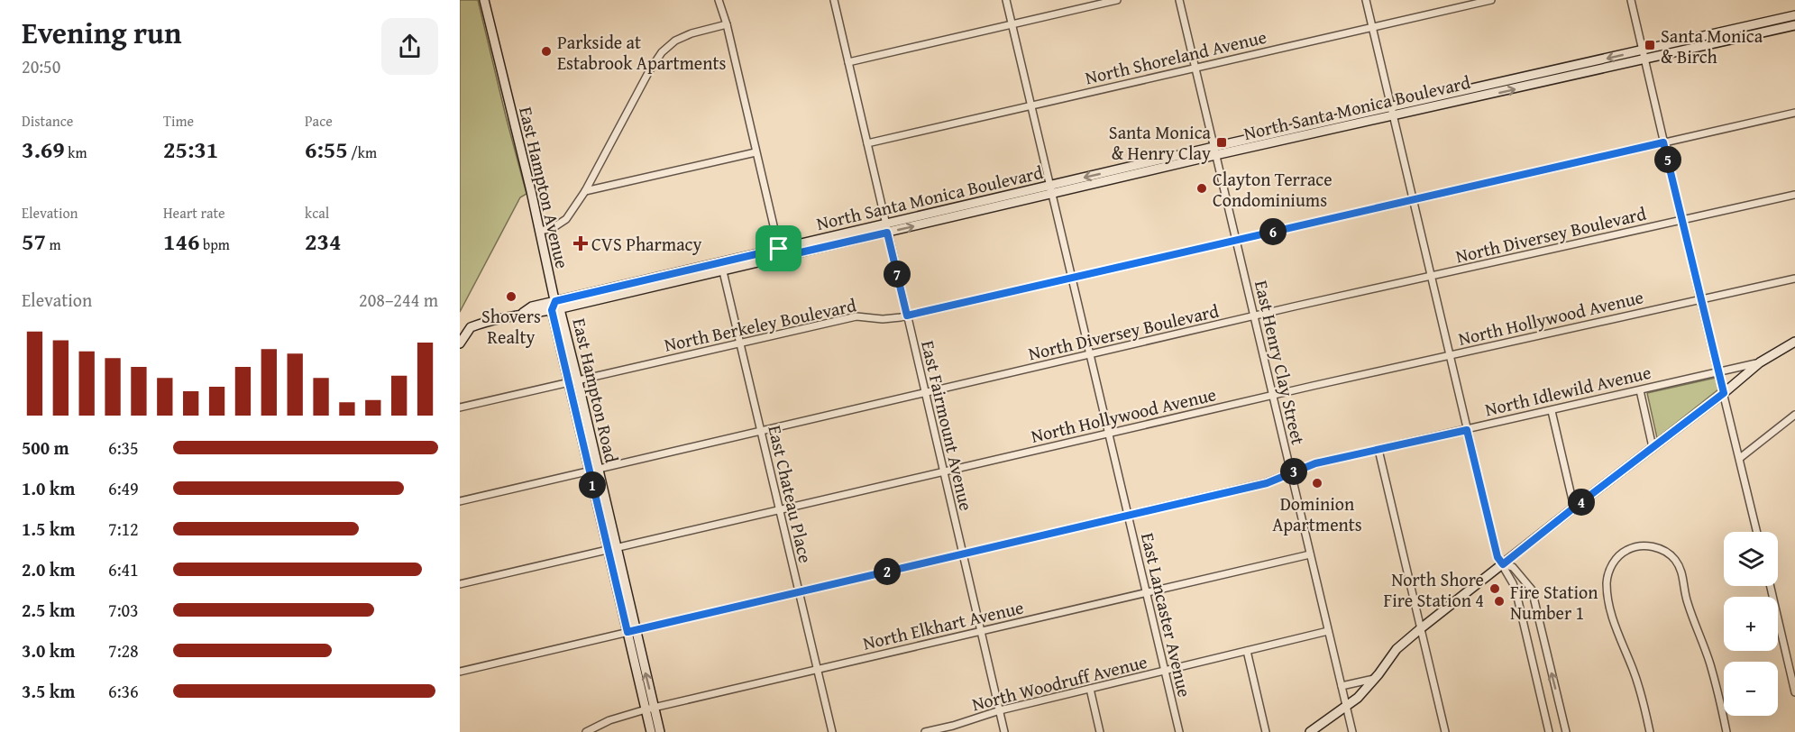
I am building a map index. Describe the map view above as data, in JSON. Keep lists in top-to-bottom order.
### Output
{
  "streets": {
    "street": [
      "North Shoreland Avenue",
      "North Santa Monica Boulevard",
      "East Hampton Avenue",
      "North Diversey Boulevard",
      "North Hollywood Avenue",
      "North Berkeley Boulevard",
      "East Henry Clay Street",
      "East Hampton Road",
      "North Idlewild Avenue",
      "East Fairmount Avenue",
      "East Chateau Place",
      "East Lancaster Avenue",
      "North Elkhart Avenue",
      "North Woodruff Avenue"
    ]
  },
  "crossings": [
    ["North Shoreland Avenue", "East Henry Clay Street"],
    ["North Shoreland Avenue", "East Fairmount Avenue"],
    ["North Shoreland Avenue", "East Lancaster Avenue"],
    ["North Santa Monica Boulevard", "East Hampton Avenue"],
    ["North Santa Monica Boulevard", "East Henry Clay Street"],
    ["North Santa Monica Boulevard", "East Hampton Road"],
    ["North Santa Monica Boulevard", "East Fairmount Avenue"],
    ["North Santa Monica Boulevard", "East Chateau Place"],
    ["North Santa Monica Boulevard", "East Lancaster Avenue"],
    ["East Hampton Avenue", "East Hampton Road"],
    ["North Diversey Boulevard", "East Henry Clay Street"],
    ["North Diversey Boulevard", "East Hampton Road"],
    ["North Diversey Boulevard", "East Fairmount Avenue"],
    ["North Diversey Boulevard", "East Chateau Place"],
    ["North Diversey Boulevard", "East Lancaster Avenue"],
    ["North Hollywood Avenue", "East Henry Clay Street"],
    ["North Hollywood Avenue", "East Hampton Road"],
    ["North Hollywood Avenue", "East Fairmount Avenue"],
    ["North Hollywood Avenue", "East Chateau Place"],
    ["North Hollywood Avenue", "East Lancaster Avenue"],
    ["North Berkeley Boulevard", "East Henry Clay Street"],
    ["North Berkeley Boulevard", "East Hampton Road"],
    ["North Berkeley Boulevard", "East Fairmount Avenue"],
    ["North Berkeley Boulevard", "East Chateau Place"],
    ["North Berkeley Boulevard", "East Lancaster Avenue"],
    ["East Henry Clay Street", "North Idlewild Avenue"],
    ["East Henry Clay Street", "North Elkhart Avenue"],
    ["East Henry Clay Street", "North Woodruff Avenue"],
    ["East Hampton Road", "North Idlewild Avenue"],
    ["East Hampton Road", "North Elkhart Avenue"],
    ["North Idlewild Avenue", "East Fairmount Avenue"],
    ["North Idlewild Avenue", "East Chateau Place"],
    ["North Idlewild Avenue", "East Lancaster Avenue"],
    ["East Fairmount Avenue", "North Elkhart Avenue"],
    ["East Fairmount Avenue", "North Woodruff Avenue"],
    ["East Chateau Place", "North Elkhart Avenue"],
    ["East Lancaster Avenue", "North Elkhart Avenue"],
    ["East Lancaster Avenue", "North Woodruff Avenue"]
  ],
  "places": {
    "transit": ["Santa Monica & Birch", "Santa Monica & Henry Clay"],
    "other": [
      "Parkside at Estabrook Apartments",
      "Clayton Terrace Condominiums",
      "Shovers Realty",
      "Dominion Apartments",
      "North Shore Fire Station 4",
      "Fire Station Number 1"
    ],
    "health": ["CVS Pharmacy"]
  },
  "page": {
    "heading": ["Evening run", "20:50"],
    "stats": [
      ["Distance", "3.69 km"],
      ["Time", "25:31"],
      ["Pace", "6:55 /km"],
      ["Elevation", "57 m"],
      ["Heart rate", "146 bpm"],
      ["kcal", "234"]
    ],
    "pins": [
      "5",
      "6",
      "7",
      "3",
      "1",
      "4",
      "2"
    ],
    "chart": ["Elevation", "208–244 m"],
    "list": [
      {
        "name": "500 m",
        "note": "6:35"
      },
      {
        "name": "1.0 km",
        "note": "6:49"
      },
      {
        "name": "1.5 km",
        "note": "7:12"
      },
      {
        "name": "2.0 km",
        "note": "6:41"
      },
      {
        "name": "2.5 km",
        "note": "7:03"
      },
      {
        "name": "3.0 km",
        "note": "7:28"
      },
      {
        "name": "3.5 km",
        "note": "6:36"
      }
    ],
    "map_buttons": ["+", "−"]
  }
}
